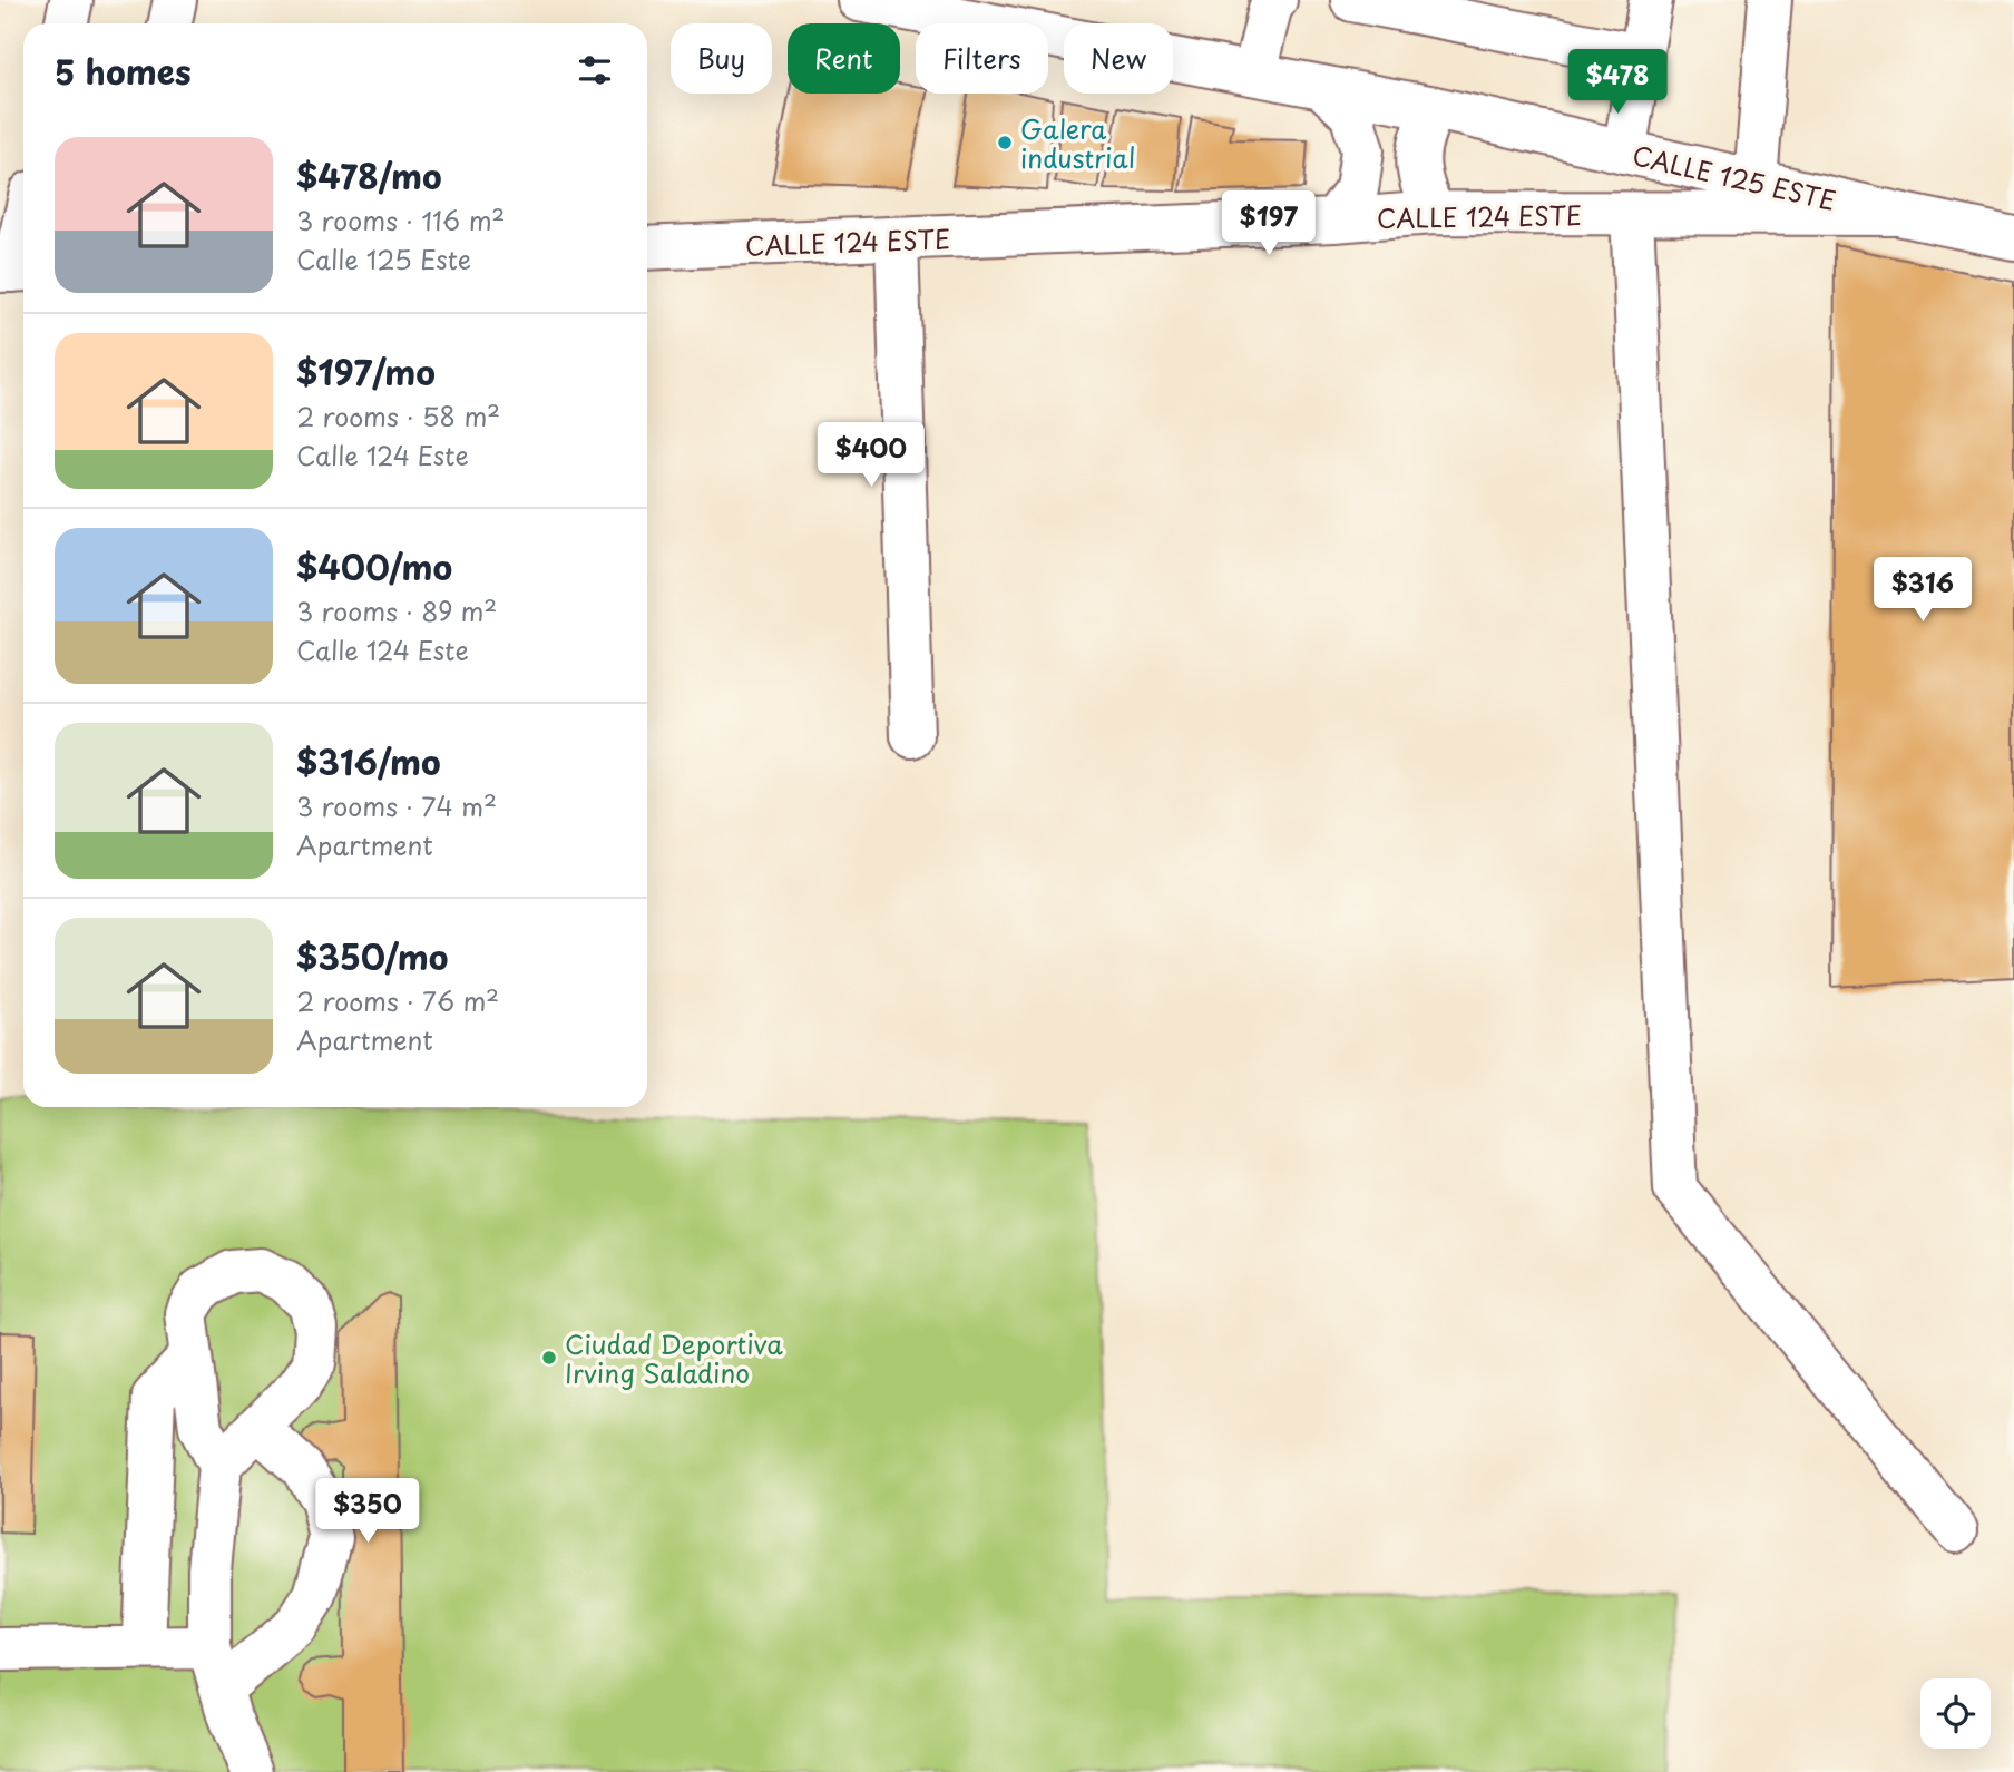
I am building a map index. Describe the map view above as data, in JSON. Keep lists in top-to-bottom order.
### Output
{
  "streets": {
    "main road": ["CALLE 125 ESTE", "CALLE 124 ESTE"]
  },
  "crossings": [
    ["CALLE 125 ESTE", "CALLE 124 ESTE"]
  ],
  "places": ["Galera industrial", "Ciudad Deportiva Irving Saladino"],
  "page": {
    "chip": [
      "Buy",
      "Rent",
      "Filters",
      "New"
    ],
    "heading": "5 homes",
    "price": [
      "$478",
      "$197",
      "$400",
      "$316",
      "$350"
    ],
    "list": [
      {
        "name": "$478/mo",
        "note": "3 rooms · 116 m² · Calle 125 Este"
      },
      {
        "name": "$197/mo",
        "note": "2 rooms · 58 m² · Calle 124 Este"
      },
      {
        "name": "$400/mo",
        "note": "3 rooms · 89 m² · Calle 124 Este"
      },
      {
        "name": "$316/mo",
        "note": "3 rooms · 74 m² · Apartment"
      },
      {
        "name": "$350/mo",
        "note": "2 rooms · 76 m² · Apartment"
      }
    ]
  }
}
